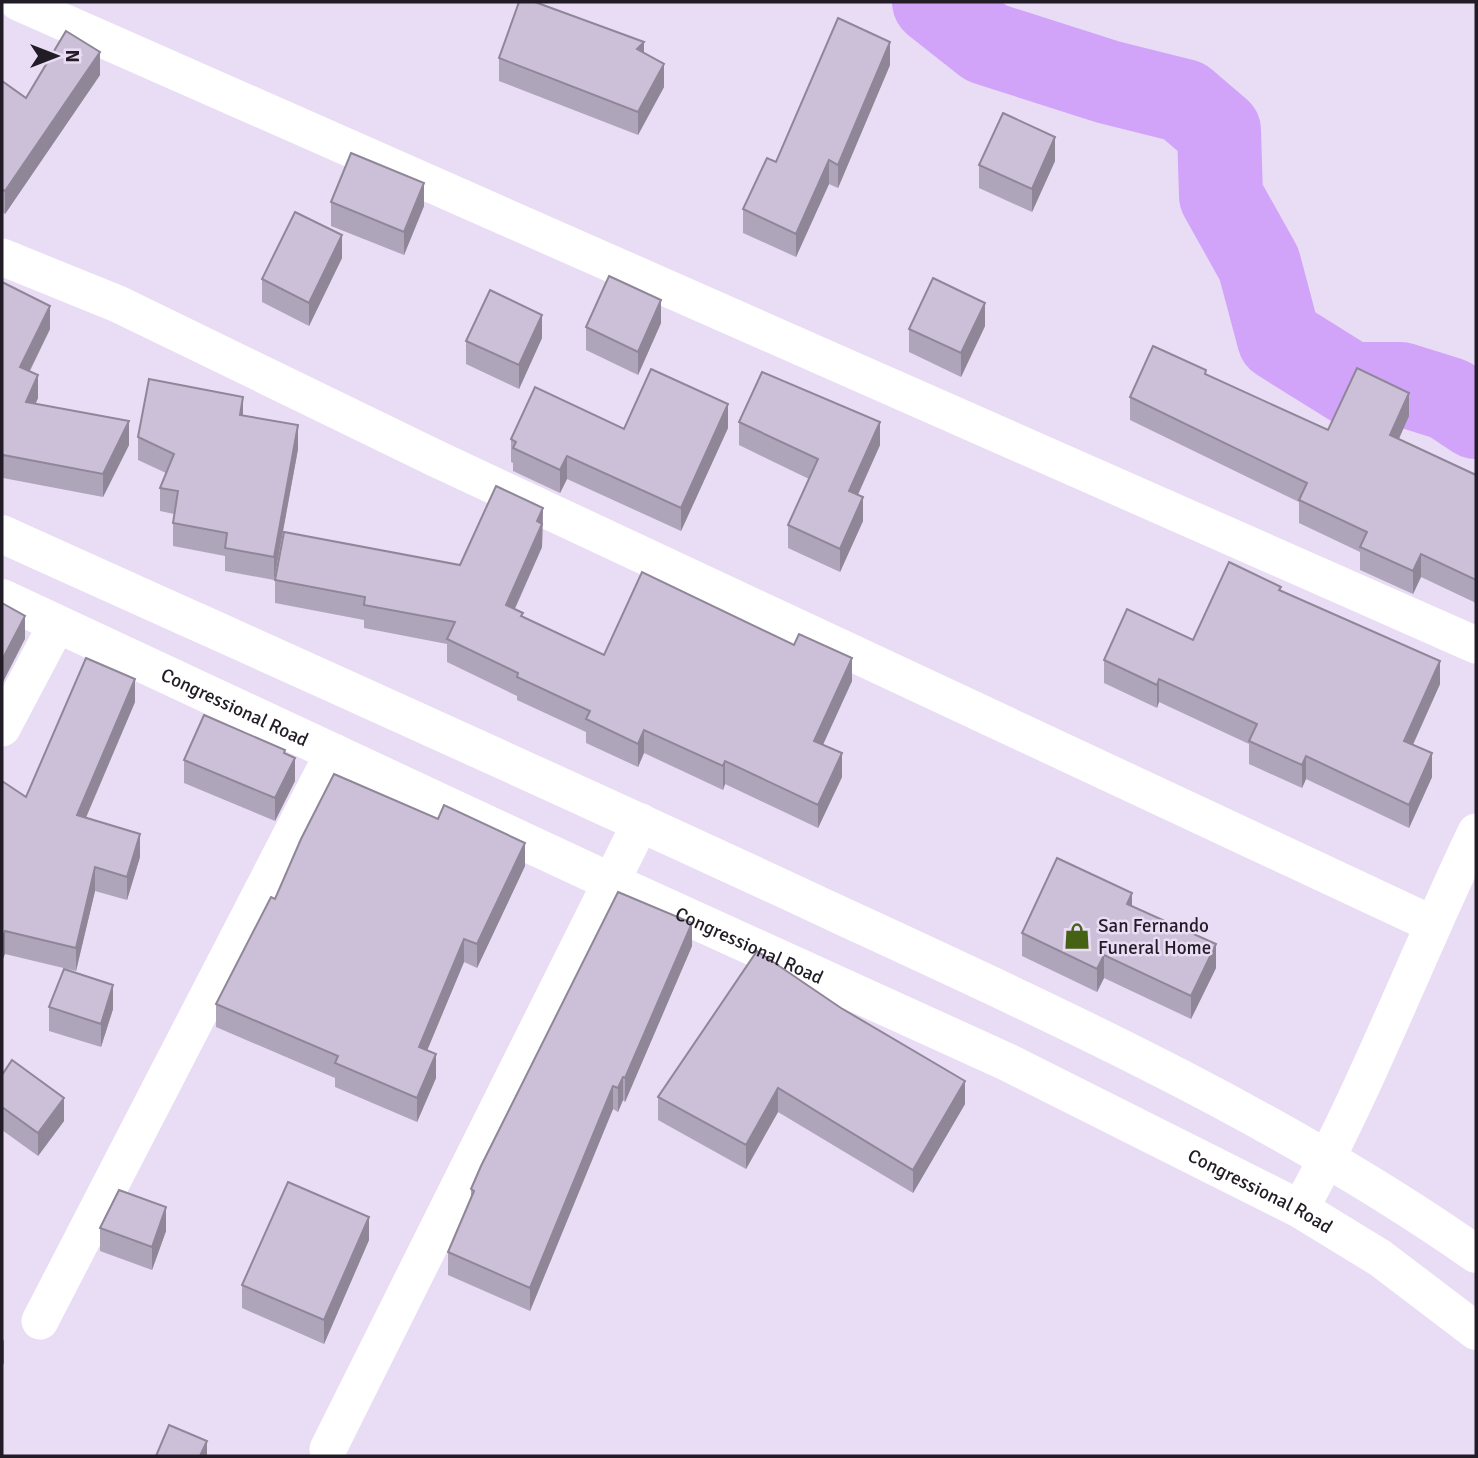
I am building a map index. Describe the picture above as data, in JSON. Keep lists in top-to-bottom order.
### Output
{
  "streets": {
    "main road": ["Congressional Road"]
  },
  "places": {
    "shop": ["San Fernando Funeral Home"]
  },
  "north": "right"
}
